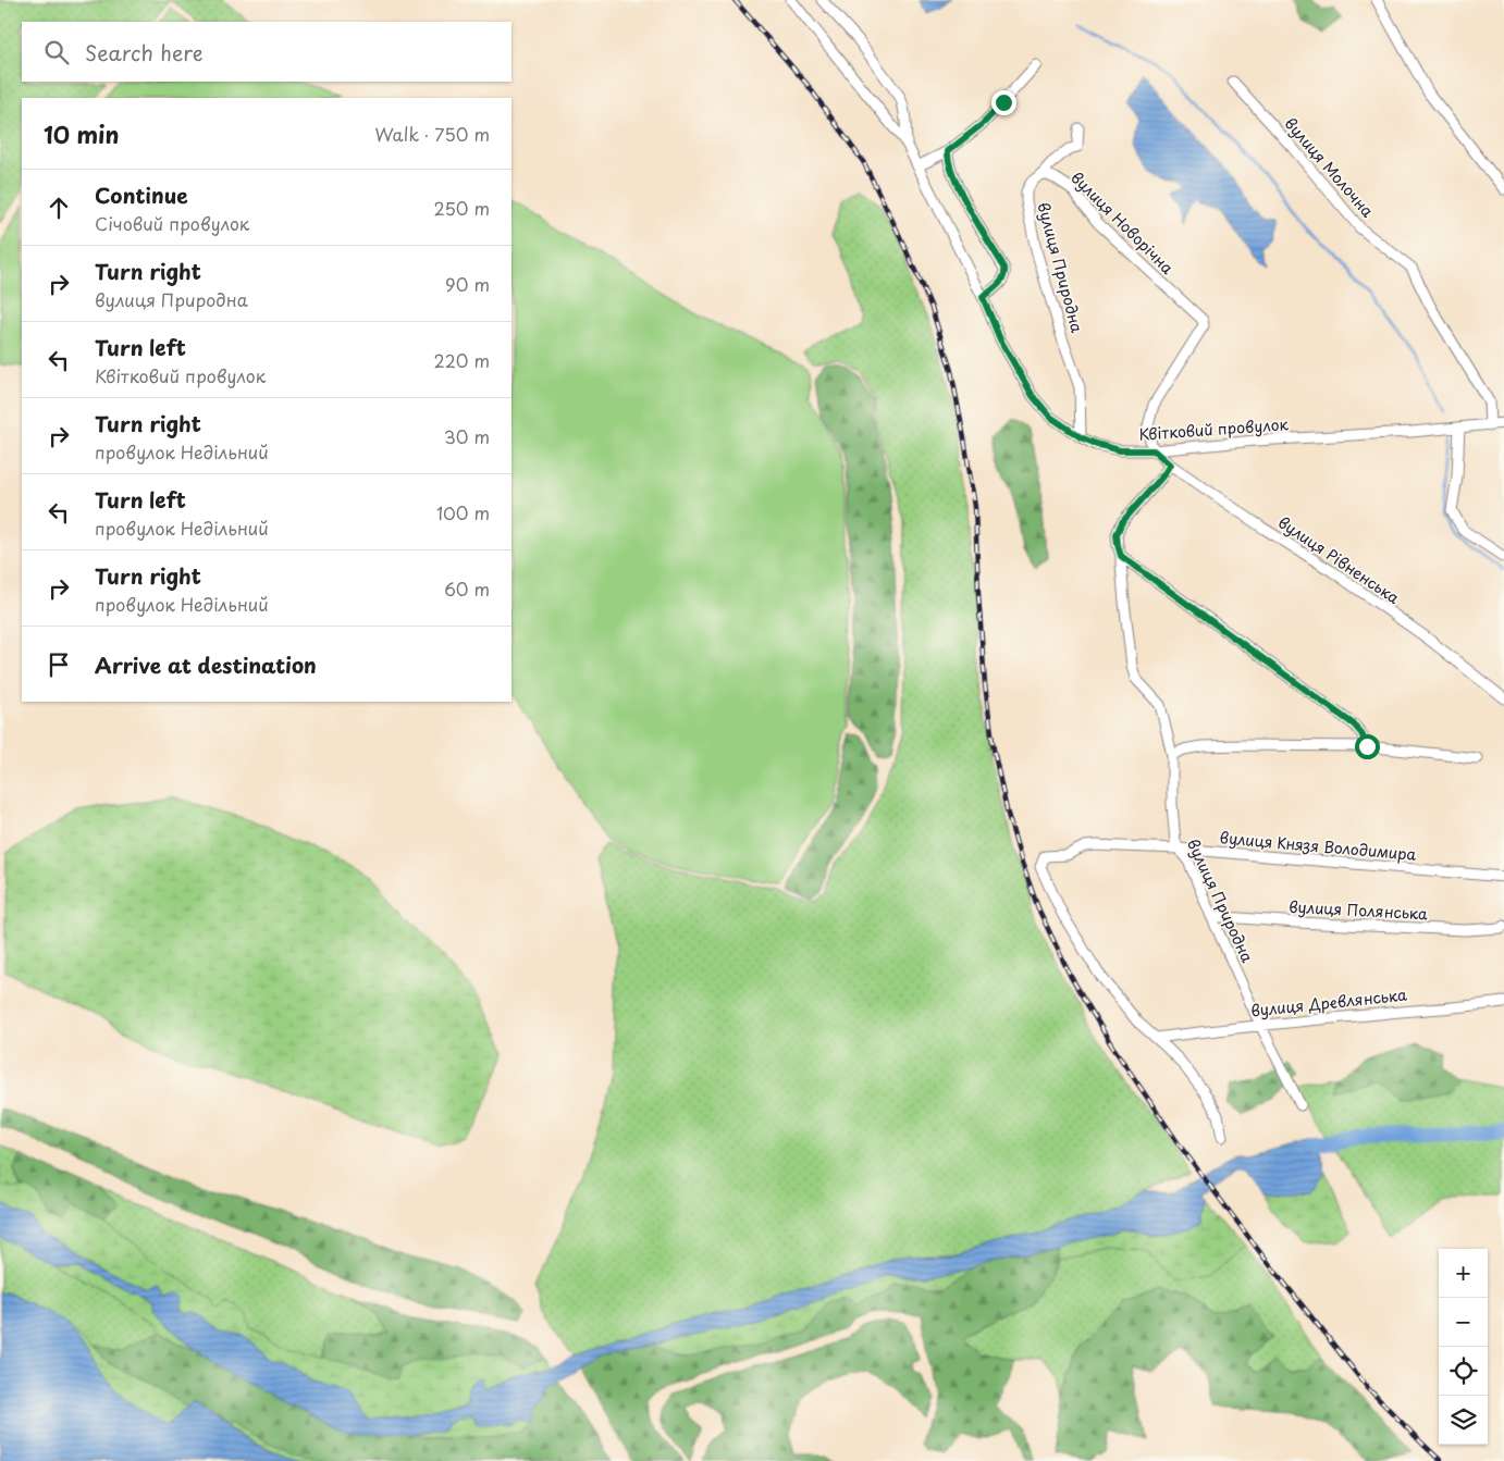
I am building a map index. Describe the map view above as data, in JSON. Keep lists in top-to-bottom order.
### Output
{
  "streets": {
    "street": [
      "вулиця Молочна",
      "вулиця Новорічна",
      "вулиця Природна",
      "Квітковий провулок",
      "вулиця Рівненська",
      "вулиця Князя Володимира",
      "вулиця Полянська",
      "вулиця Древлянська"
    ]
  },
  "crossings": [
    ["вулиця Молочна", "Квітковий провулок"],
    ["вулиця Новорічна", "вулиця Природна"],
    ["вулиця Новорічна", "Квітковий провулок"],
    ["вулиця Новорічна", "вулиця Рівненська"],
    ["вулиця Природна", "Квітковий провулок"],
    ["вулиця Природна", "вулиця Рівненська"],
    ["вулиця Природна", "вулиця Князя Володимира"],
    ["вулиця Природна", "вулиця Полянська"],
    ["вулиця Природна", "вулиця Древлянська"],
    ["Квітковий провулок", "вулиця Рівненська"],
    ["вулиця Князя Володимира", "вулиця Древлянська"]
  ],
  "page": {
    "search": "Search here",
    "heading": ["10 min", "Walk · 750 m"],
    "list": [
      ["Continue", "Січовий провулок", "250 m"],
      ["Turn right", "вулиця Природна", "90 m"],
      ["Turn left", "Квітковий провулок", "220 m"],
      ["Turn right", "провулок Недільний", "30 m"],
      ["Turn left", "провулок Недільний", "100 m"],
      ["Turn right", "провулок Недільний", "60 m"],
      "Arrive at destination"
    ],
    "map_buttons": ["+", "−"]
  }
}
